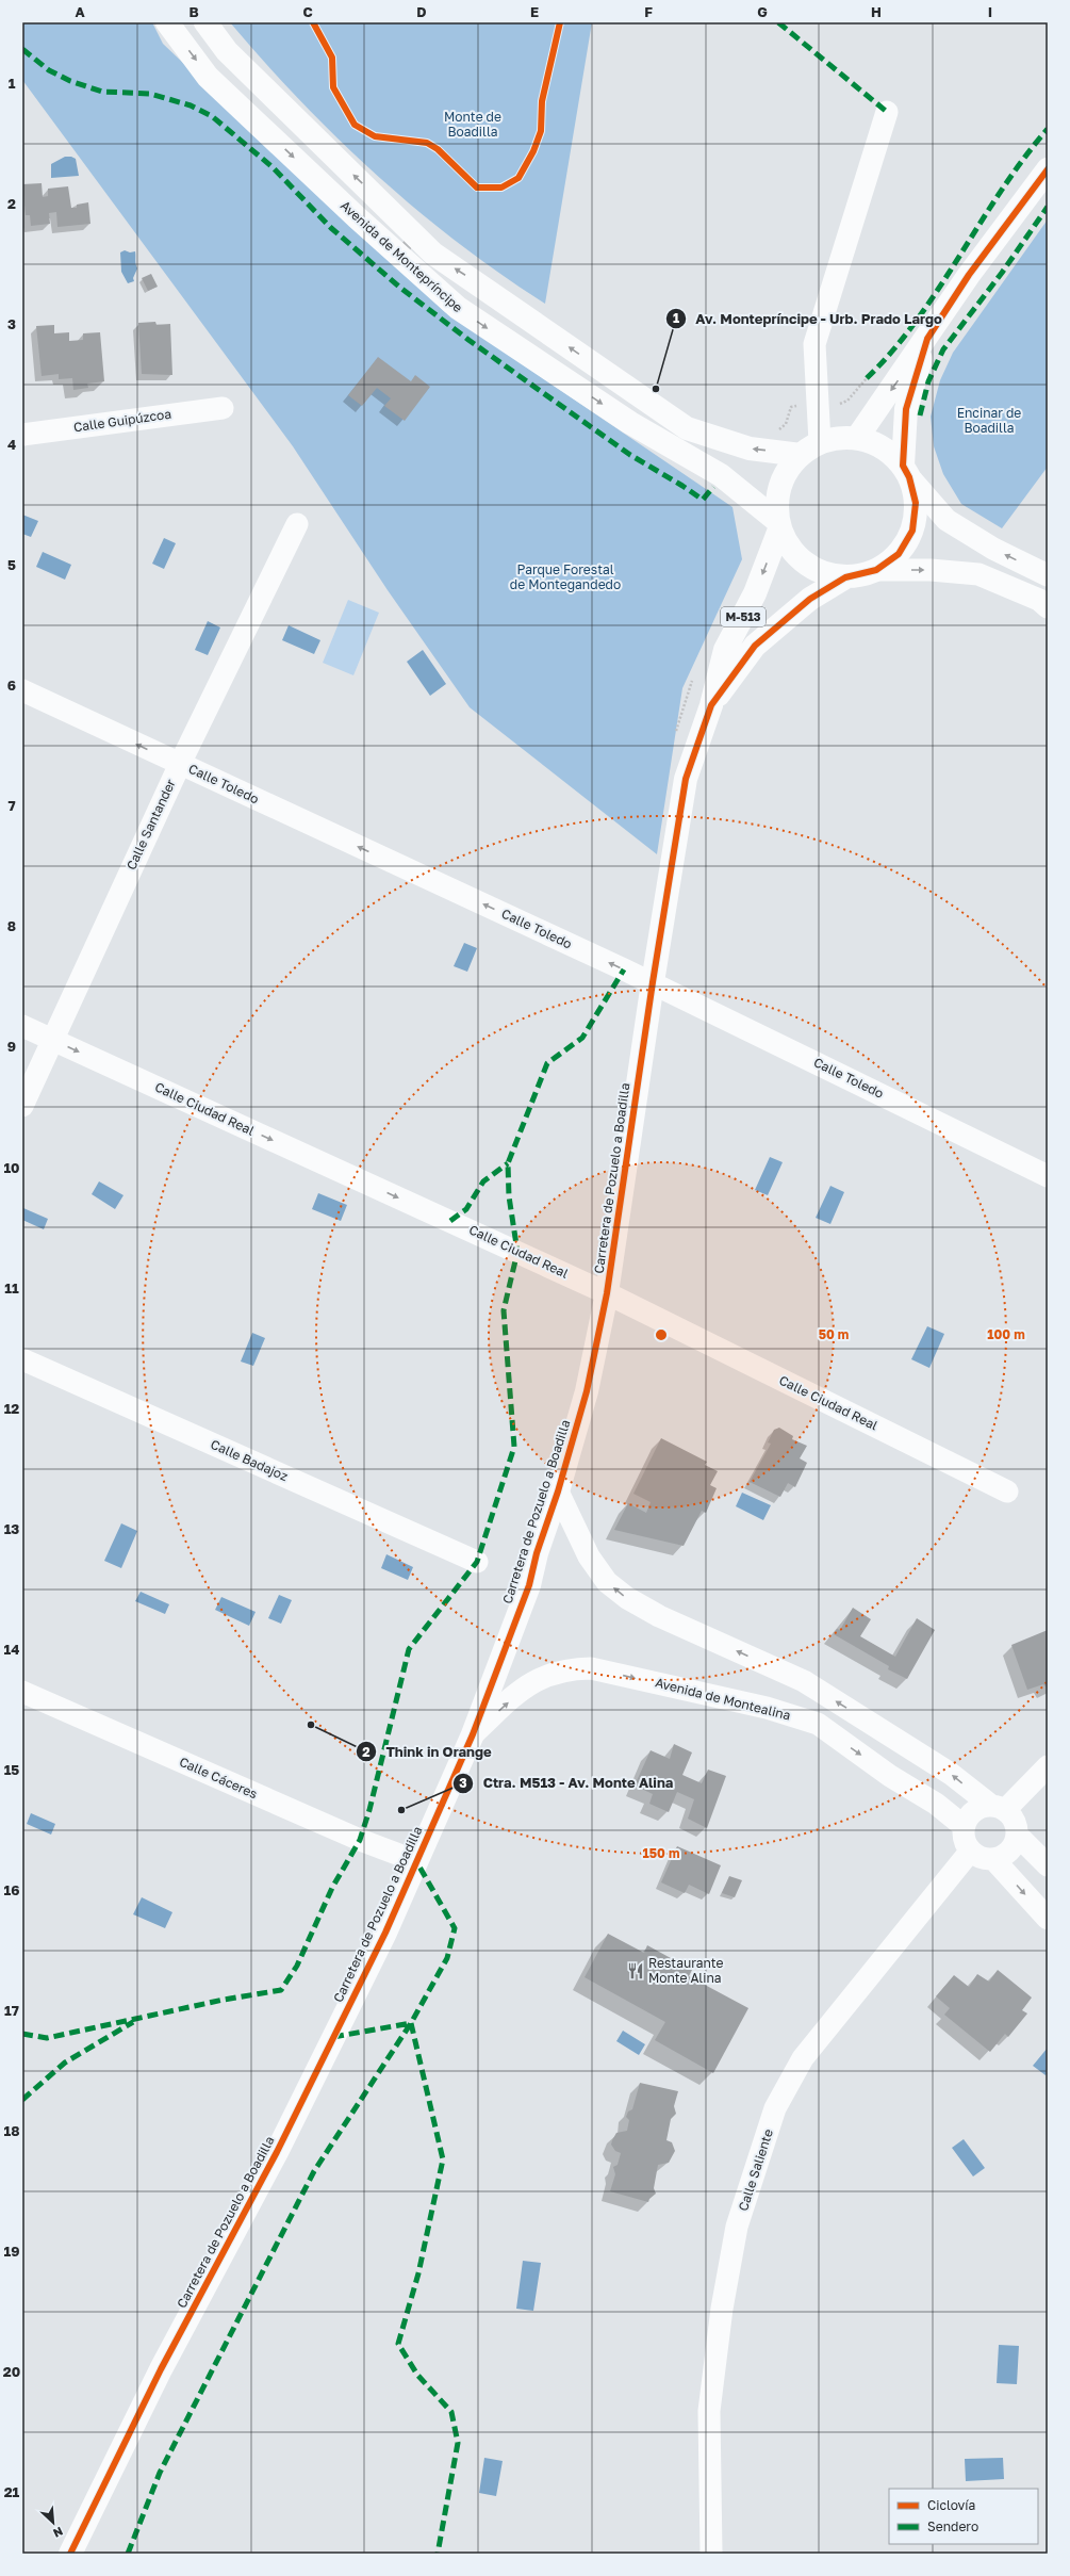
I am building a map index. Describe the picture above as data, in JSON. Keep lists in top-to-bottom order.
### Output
{
  "streets": {
    "main road": ["Avenida de Montepríncipe", "M-513", "Carretera de Pozuelo a Boadilla"],
    "street": [
      "Calle Guipúzcoa",
      "Calle Toledo",
      "Calle Santander",
      "Calle Ciudad Real",
      "Calle Badajoz",
      "Avenida de Montealina",
      "Calle Cáceres",
      "Calle Saliente"
    ]
  },
  "crossings": [
    ["Avenida de Montepríncipe", "M-513"],
    ["Avenida de Montepríncipe", "Carretera de Pozuelo a Boadilla"],
    ["M-513", "Carretera de Pozuelo a Boadilla"],
    ["Calle Toledo", "Calle Santander"],
    ["Calle Toledo", "Carretera de Pozuelo a Boadilla"],
    ["Calle Santander", "Calle Ciudad Real"],
    ["Calle Ciudad Real", "Carretera de Pozuelo a Boadilla"],
    ["Carretera de Pozuelo a Boadilla", "Avenida de Montealina"],
    ["Carretera de Pozuelo a Boadilla", "Calle Cáceres"],
    ["Avenida de Montealina", "Calle Saliente"]
  ],
  "one_way": ["Calle Toledo", "Calle Ciudad Real", "Avenida de Montealina"],
  "parks": ["Monte de Boadilla", "Encinar de Boadilla", "Parque Forestal de Montegandedo"],
  "places": {
    "other": ["Av. Montepríncipe - Urb. Prado Largo", "Think in Orange", "Ctra. M513 - Av. Monte Alina"],
    "restaurant": ["Restaurante Monte Alina"]
  },
  "legend": ["Ciclovía", "Sendero"],
  "north": "bottom right",
  "grid": {
    "columns": [
      "A",
      "B",
      "C",
      "D",
      "E",
      "F",
      "G",
      "H",
      "I"
    ],
    "rows": [
      "1",
      "2",
      "3",
      "4",
      "5",
      "6",
      "7",
      "8",
      "9",
      "10",
      "11",
      "12",
      "13",
      "14",
      "15",
      "16",
      "17",
      "18",
      "19",
      "20",
      "21"
    ]
  },
  "rings": ["50 m", "100 m", "150 m"]
}
